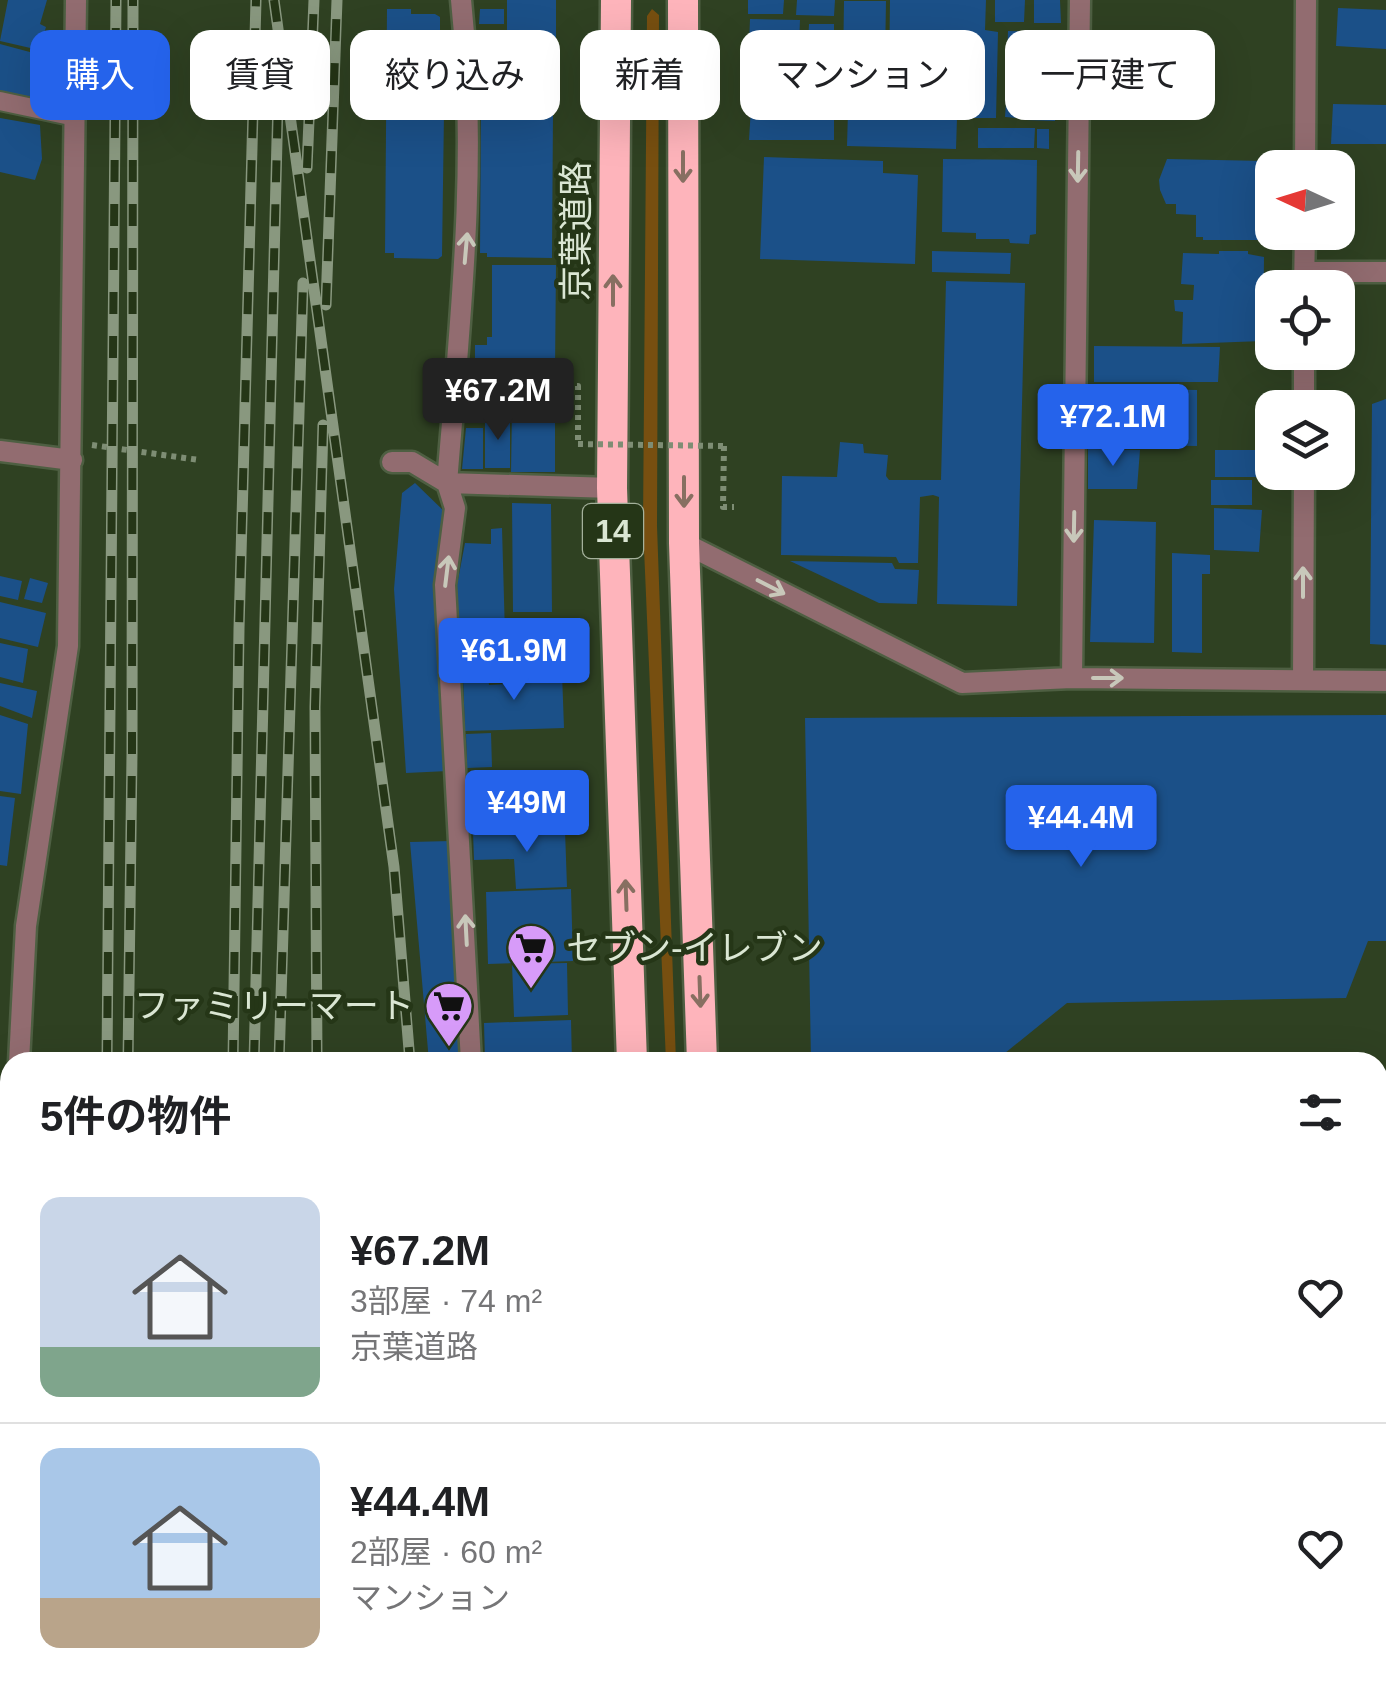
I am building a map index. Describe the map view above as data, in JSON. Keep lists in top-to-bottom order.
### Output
{
  "streets": {
    "highway": ["京葉道路", "14"]
  },
  "places": {
    "supermarket": ["セブン-イレブン", "ファミリーマート"]
  },
  "north": "left",
  "page": {
    "chip": [
      "購入",
      "賃貸",
      "絞り込み",
      "新着",
      "マンション",
      "一戸建て"
    ],
    "price": [
      "¥67.2M",
      "¥72.1M",
      "¥61.9M",
      "¥49M",
      "¥44.4M"
    ],
    "heading": "5件の物件",
    "list": [
      {
        "name": "¥67.2M",
        "note": "3部屋 · 74 m² · 京葉道路"
      },
      {
        "name": "¥44.4M",
        "note": "2部屋 · 60 m² · マンション"
      }
    ]
  }
}
